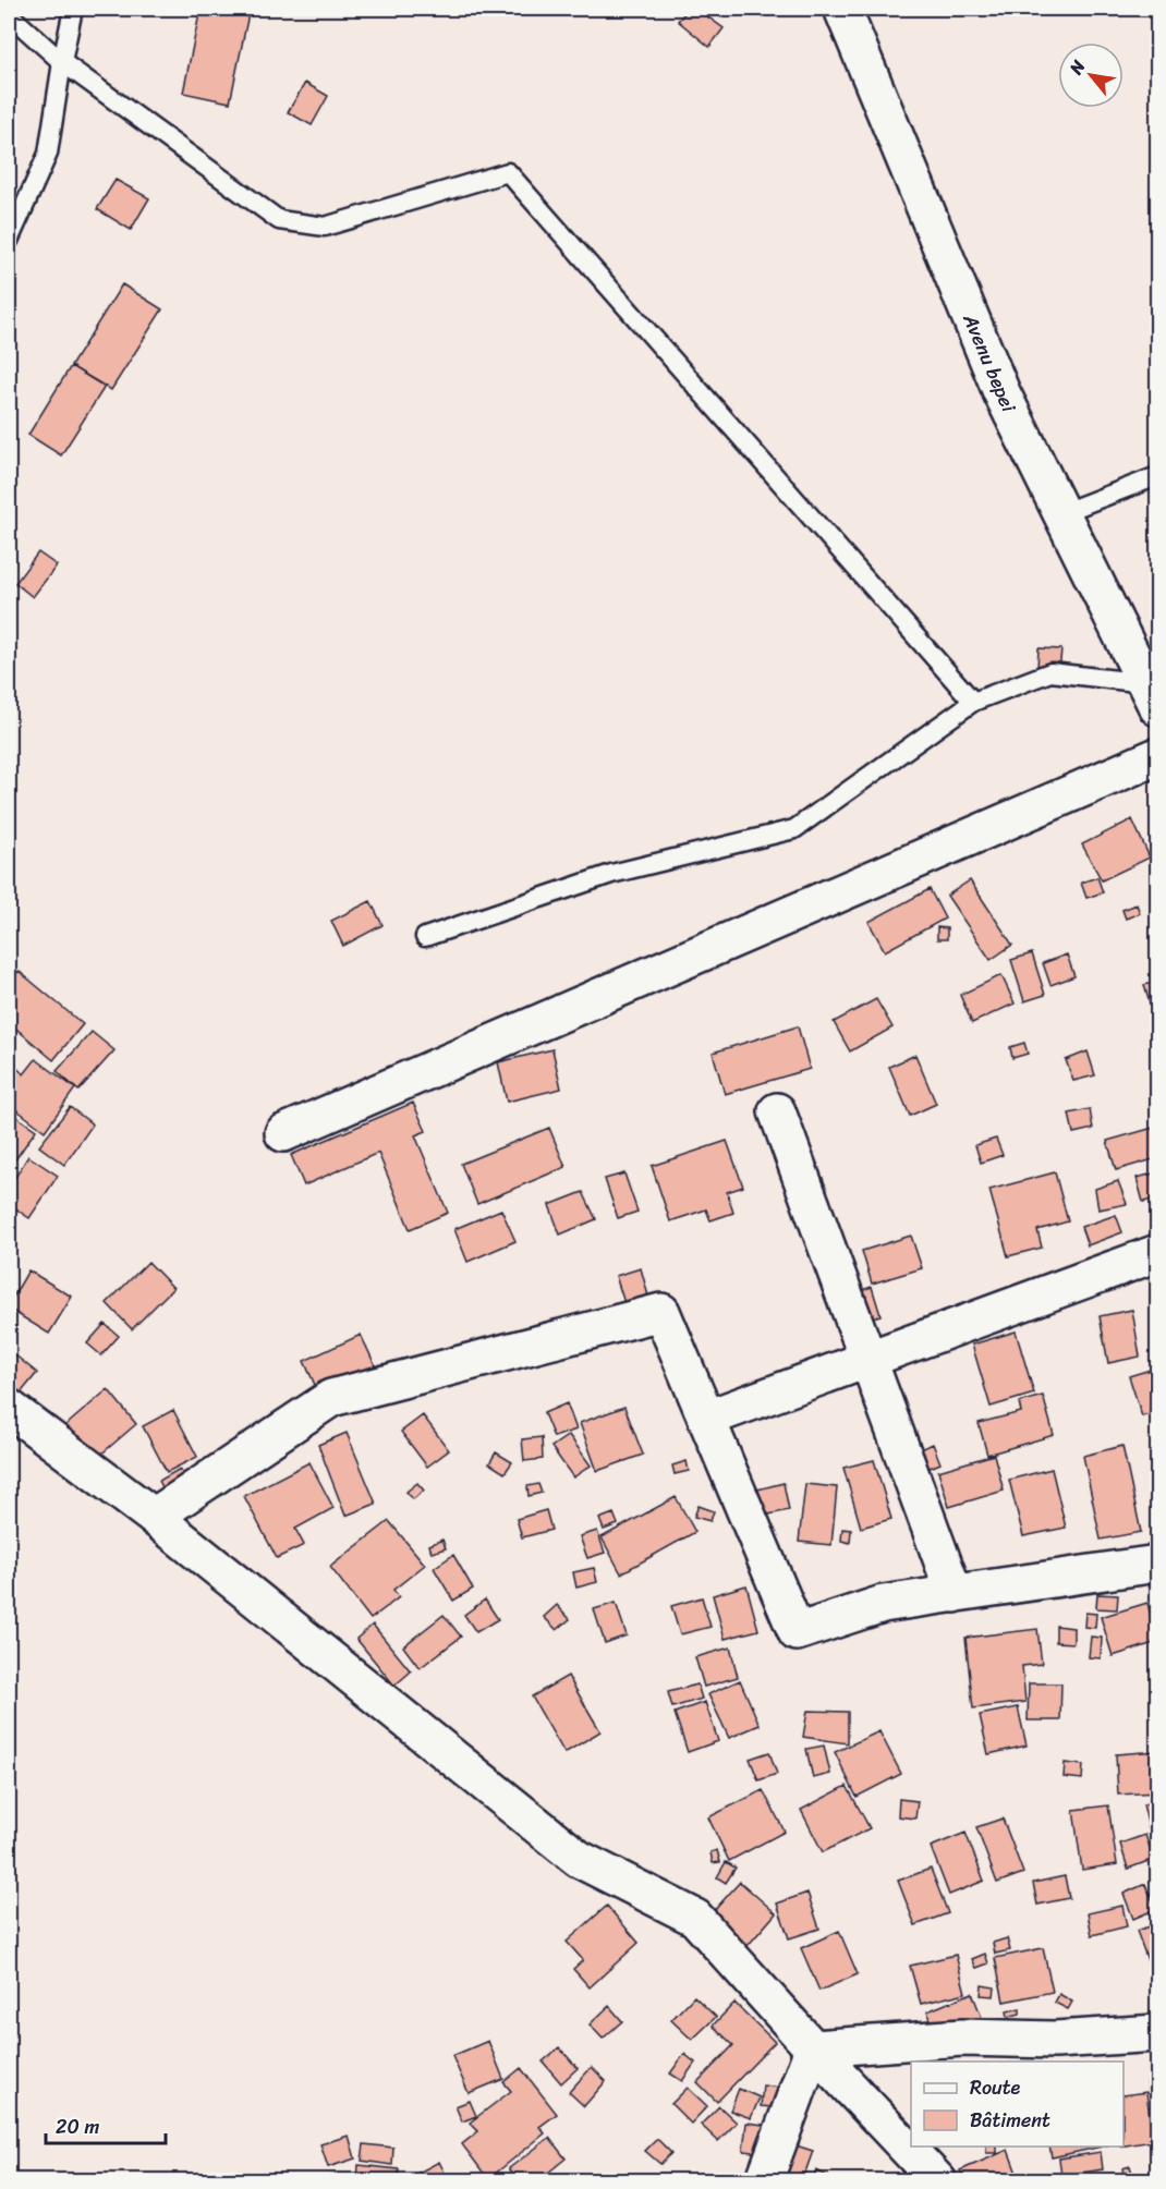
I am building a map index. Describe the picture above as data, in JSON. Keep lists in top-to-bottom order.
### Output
{
  "streets": {
    "street": ["Avenu bepei"]
  },
  "legend": ["Route", "Bâtiment"],
  "scale_bar": "20 m",
  "north": "top left"
}
